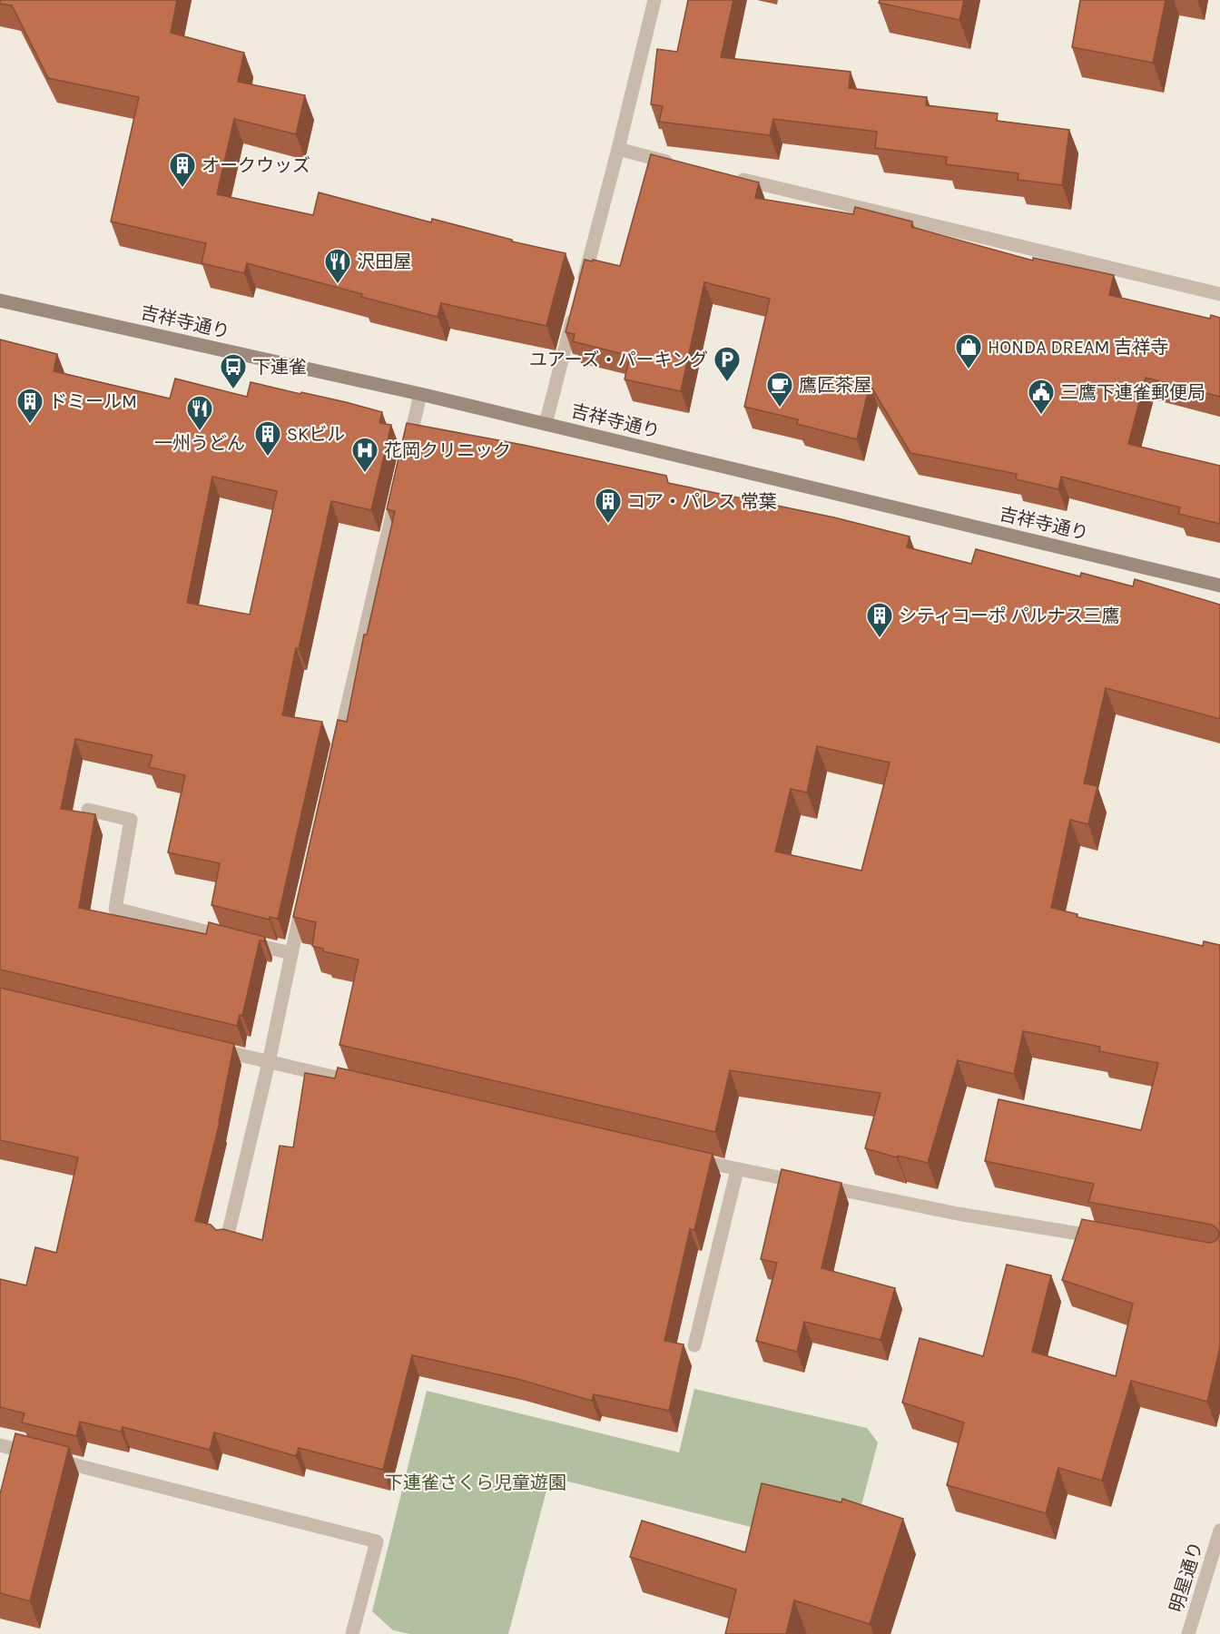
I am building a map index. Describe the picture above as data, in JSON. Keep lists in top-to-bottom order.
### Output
{
  "streets": {
    "main road": ["吉祥寺通り"],
    "street": ["明星通り"]
  },
  "parks": ["下連雀さくら児童遊園"],
  "places": {
    "building": [
      "オークウッズ",
      "ドミールM",
      "SKビル",
      "コア・パレス 常葉",
      "シティコーポ パルナス三鷹"
    ],
    "restaurant": ["沢田屋", "一州うどん"],
    "shop": ["HONDA DREAM 吉祥寺"],
    "parking": ["ユアーズ・パーキング"],
    "bus stop": ["下連雀"],
    "cafe": ["鷹匠茶屋"],
    "public building": ["三鷹下連雀郵便局"],
    "hospital": ["花岡クリニック"]
  }
}
